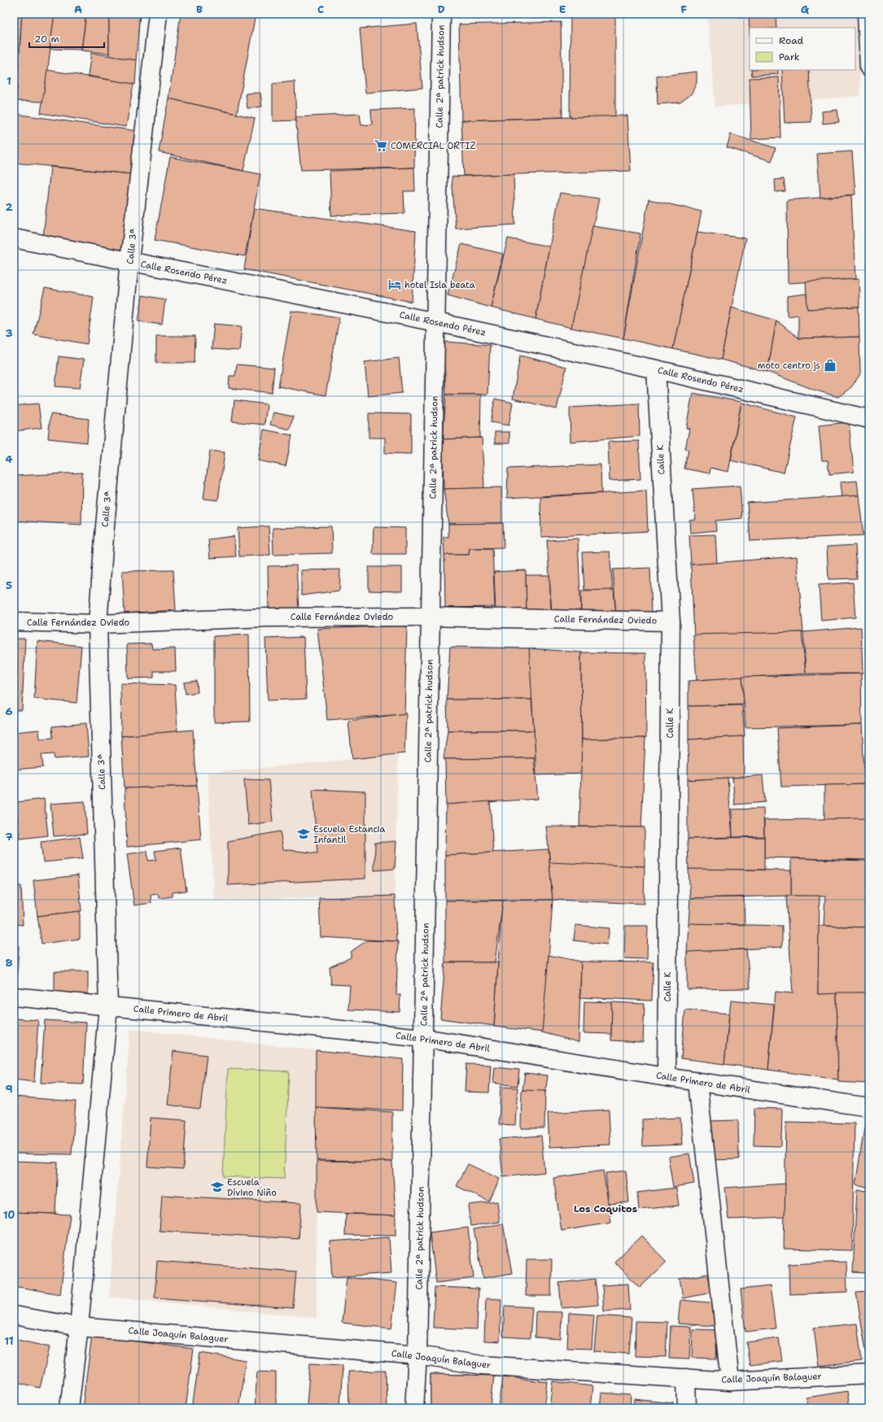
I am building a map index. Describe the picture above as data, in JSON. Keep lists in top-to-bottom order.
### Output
{
  "streets": {
    "street": [
      "Calle 2ª patrick hudson",
      "Calle 3ª",
      "Calle Rosendo Pérez",
      "Calle K",
      "Calle Fernández Oviedo",
      "Calle Primero de Abril",
      "Calle Joaquín Balaguer"
    ]
  },
  "crossings": [
    ["Calle 2ª patrick hudson", "Calle Rosendo Pérez"],
    ["Calle 2ª patrick hudson", "Calle Fernández Oviedo"],
    ["Calle 2ª patrick hudson", "Calle Primero de Abril"],
    ["Calle 2ª patrick hudson", "Calle Joaquín Balaguer"],
    ["Calle 3ª", "Calle Rosendo Pérez"],
    ["Calle 3ª", "Calle Fernández Oviedo"],
    ["Calle 3ª", "Calle Primero de Abril"],
    ["Calle 3ª", "Calle Joaquín Balaguer"],
    ["Calle Rosendo Pérez", "Calle K"],
    ["Calle K", "Calle Fernández Oviedo"],
    ["Calle K", "Calle Primero de Abril"]
  ],
  "districts": ["Los Coquitos"],
  "places": {
    "supermarket": ["COMERCIAL ORTIZ"],
    "hotel": ["hotel Isla beata"],
    "shop": ["moto centro js"],
    "school or university": ["Escuela Estancia Infantil", "Escuela Divino Niño"]
  },
  "legend": ["Road", "Park"],
  "scale_bar": "20 m",
  "grid": {
    "columns": [
      "A",
      "B",
      "C",
      "D",
      "E",
      "F",
      "G"
    ],
    "rows": [
      "1",
      "2",
      "3",
      "4",
      "5",
      "6",
      "7",
      "8",
      "9",
      "10",
      "11"
    ]
  }
}
